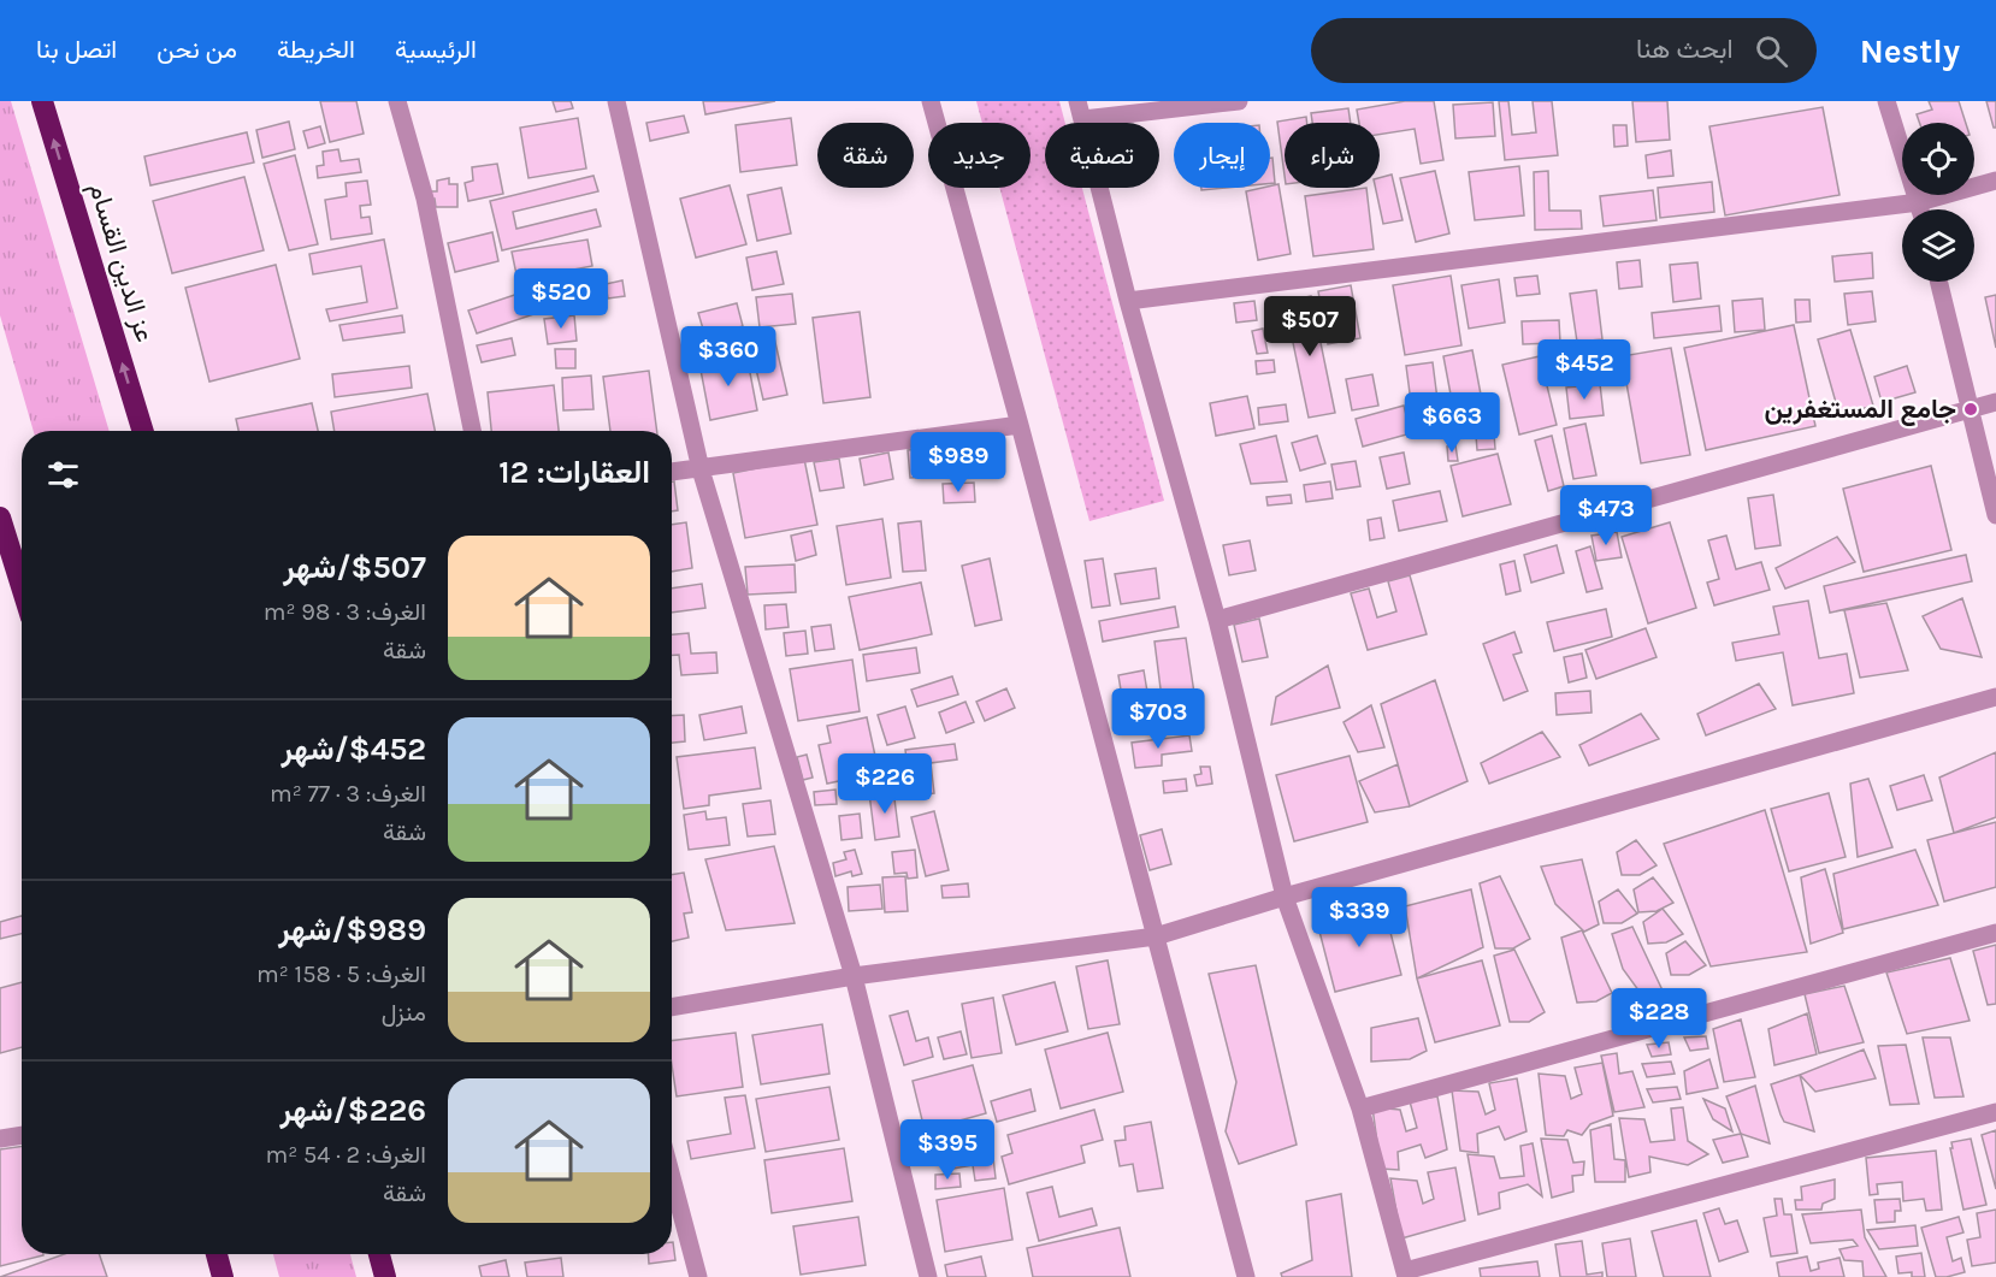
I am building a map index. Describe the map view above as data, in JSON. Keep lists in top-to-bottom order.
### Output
{
  "streets": {
    "highway": ["عز الدين القسام"]
  },
  "one_way": ["عز الدين القسام"],
  "places": ["جامع المستغفرين"],
  "page": {
    "header": "Nestly",
    "search": "ابحث هنا",
    "nav": [
      "الرئيسية",
      "الخريطة",
      "من نحن",
      "اتصل بنا"
    ],
    "chip": [
      "شراء",
      "إيجار",
      "تصفية",
      "جديد",
      "شقة"
    ],
    "price": [
      "$520",
      "$507",
      "$360",
      "$452",
      "$663",
      "$989",
      "$473",
      "$703",
      "$226",
      "$339",
      "$228",
      "$395"
    ],
    "heading": "العقارات: 12",
    "list": [
      {
        "name": "$507/شهر",
        "note": "الغرف: 3 · 98 m² · شقة"
      },
      {
        "name": "$452/شهر",
        "note": "الغرف: 3 · 77 m² · شقة"
      },
      {
        "name": "$989/شهر",
        "note": "الغرف: 5 · 158 m² · منزل"
      },
      {
        "name": "$226/شهر",
        "note": "الغرف: 2 · 54 m² · شقة"
      }
    ]
  }
}
